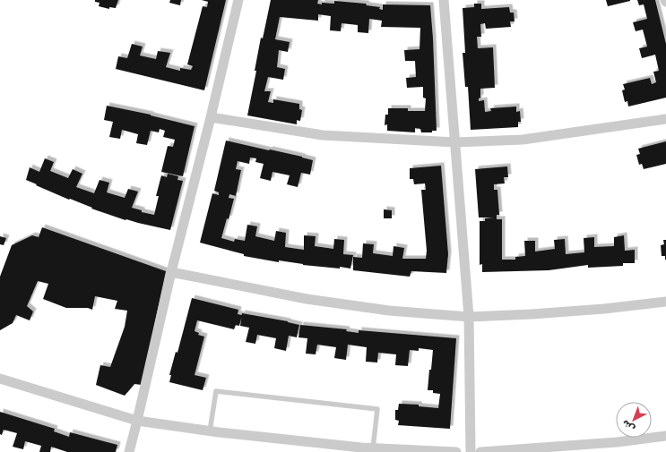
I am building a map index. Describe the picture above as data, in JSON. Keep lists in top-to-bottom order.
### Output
{
  "north": "bottom left"
}
